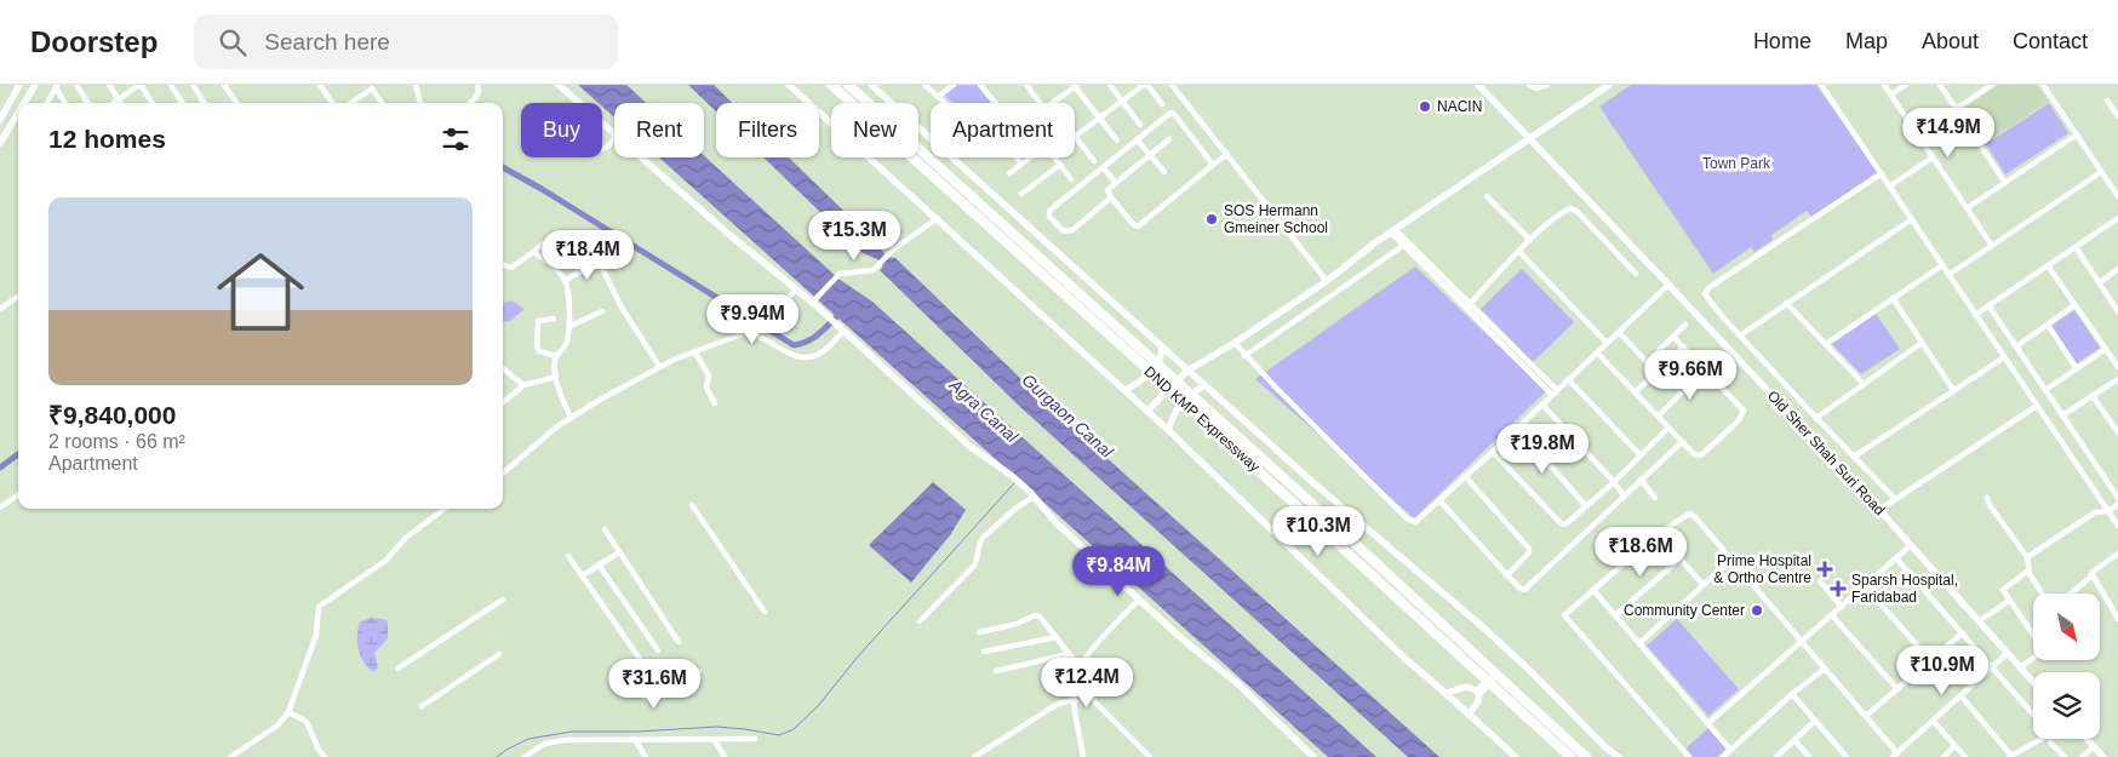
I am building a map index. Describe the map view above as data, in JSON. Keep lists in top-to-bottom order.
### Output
{
  "streets": {
    "highway": ["DND KMP Expressway"],
    "street": ["Old Sher Shah Suri Road"]
  },
  "water": ["Agra Canal", "Gurgaon Canal"],
  "parks": ["Town Park"],
  "places": {
    "other": ["NACIN", "SOS Hermann Gmeiner School", "Community Center"],
    "health": ["Prime Hospital & Ortho Centre", "Sparsh Hospital, Faridabad"]
  },
  "north": "bottom right",
  "page": {
    "header": "Doorstep",
    "search": "Search here",
    "nav": [
      "Home",
      "Map",
      "About",
      "Contact"
    ],
    "chip": [
      "Buy",
      "Rent",
      "Filters",
      "New",
      "Apartment"
    ],
    "heading": "12 homes",
    "price": [
      "₹14.9M",
      "₹15.3M",
      "₹18.4M",
      "₹9.94M",
      "₹9.66M",
      "₹19.8M",
      "₹10.3M",
      "₹18.6M",
      "₹9.84M",
      "₹10.9M",
      "₹12.4M",
      "₹31.6M"
    ],
    "list": [
      {
        "name": "₹9,840,000",
        "note": "2 rooms · 66 m² · Apartment"
      }
    ]
  }
}
